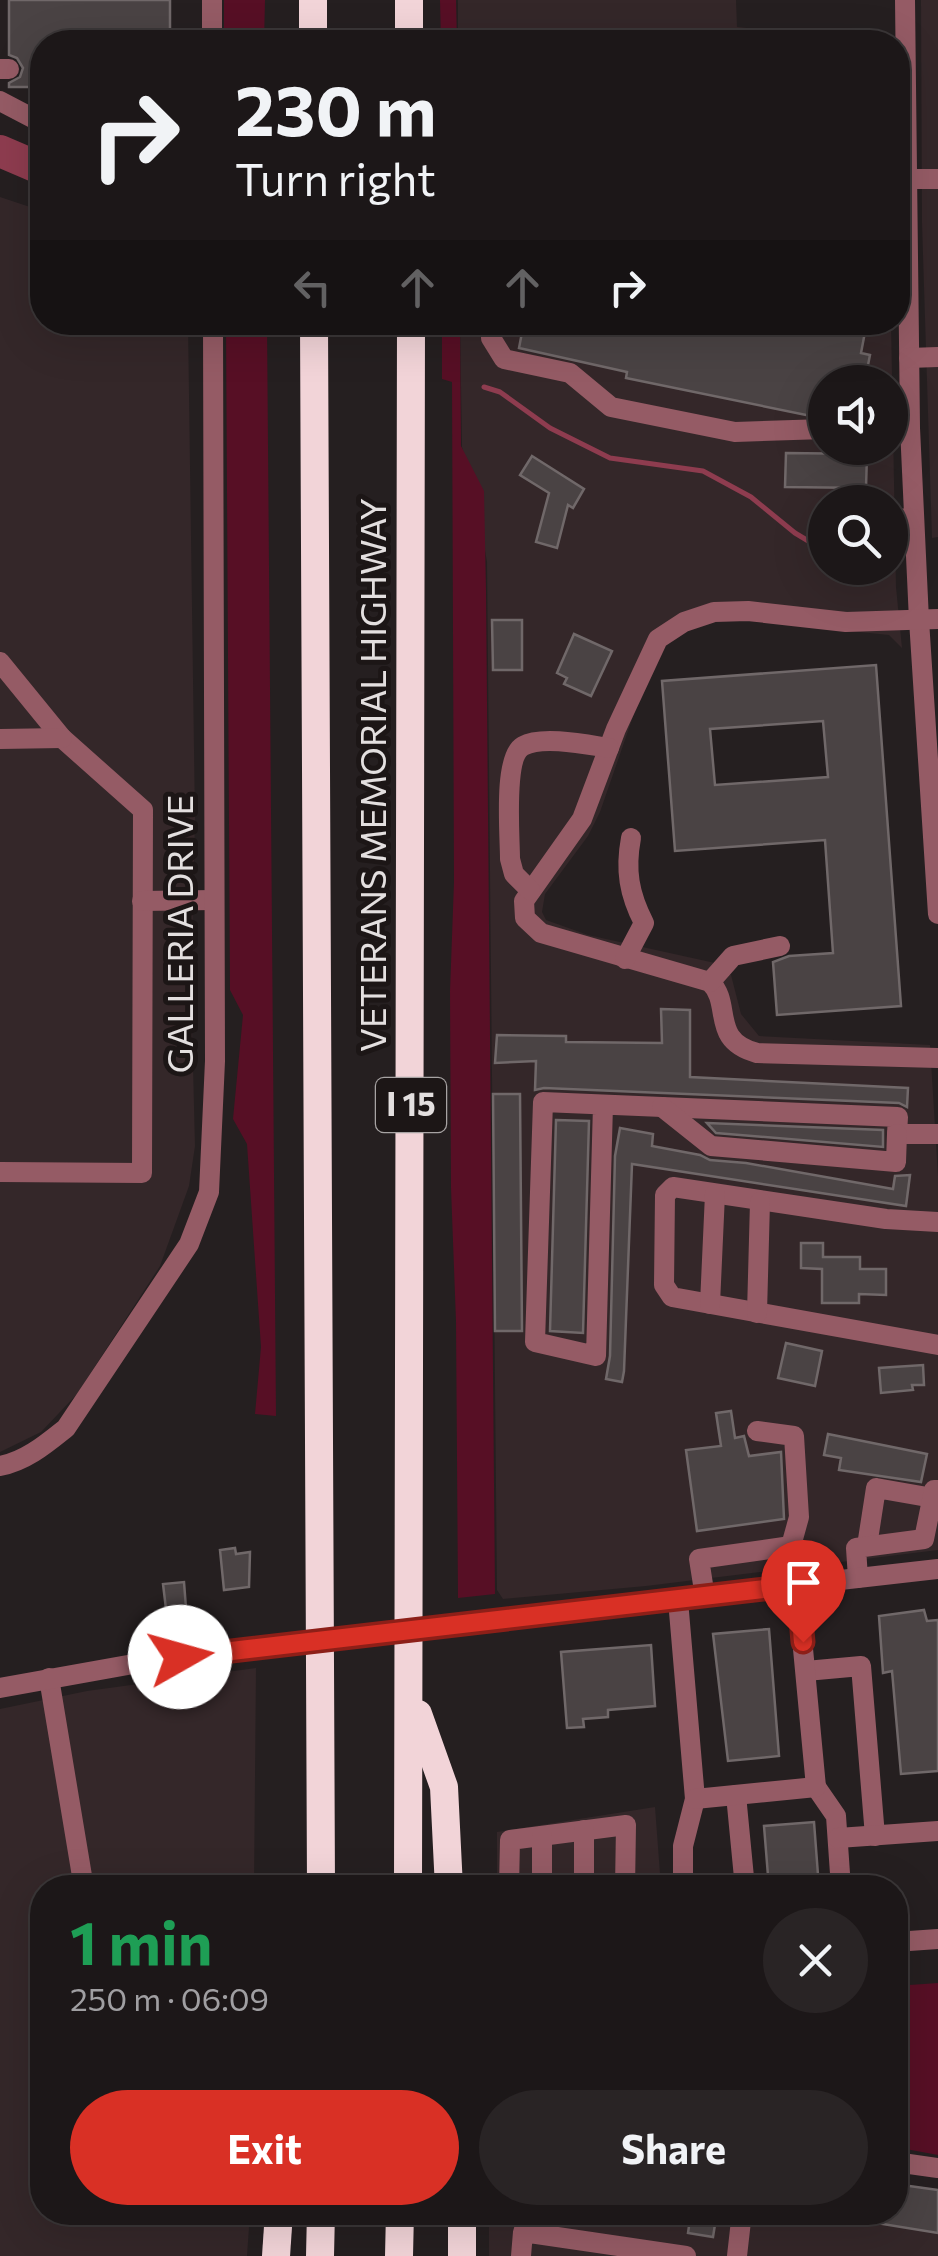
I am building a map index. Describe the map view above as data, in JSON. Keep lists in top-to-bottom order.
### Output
{
  "streets": {
    "highway": ["VETERANS MEMORIAL HIGHWAY", "I 15"],
    "street": ["GALLERIA DRIVE"]
  },
  "page": {
    "turn": ["230 m", "Turn right"],
    "heading": ["1 min", "250 m · 06:09"],
    "buttons": ["Exit", "Share"]
  }
}
